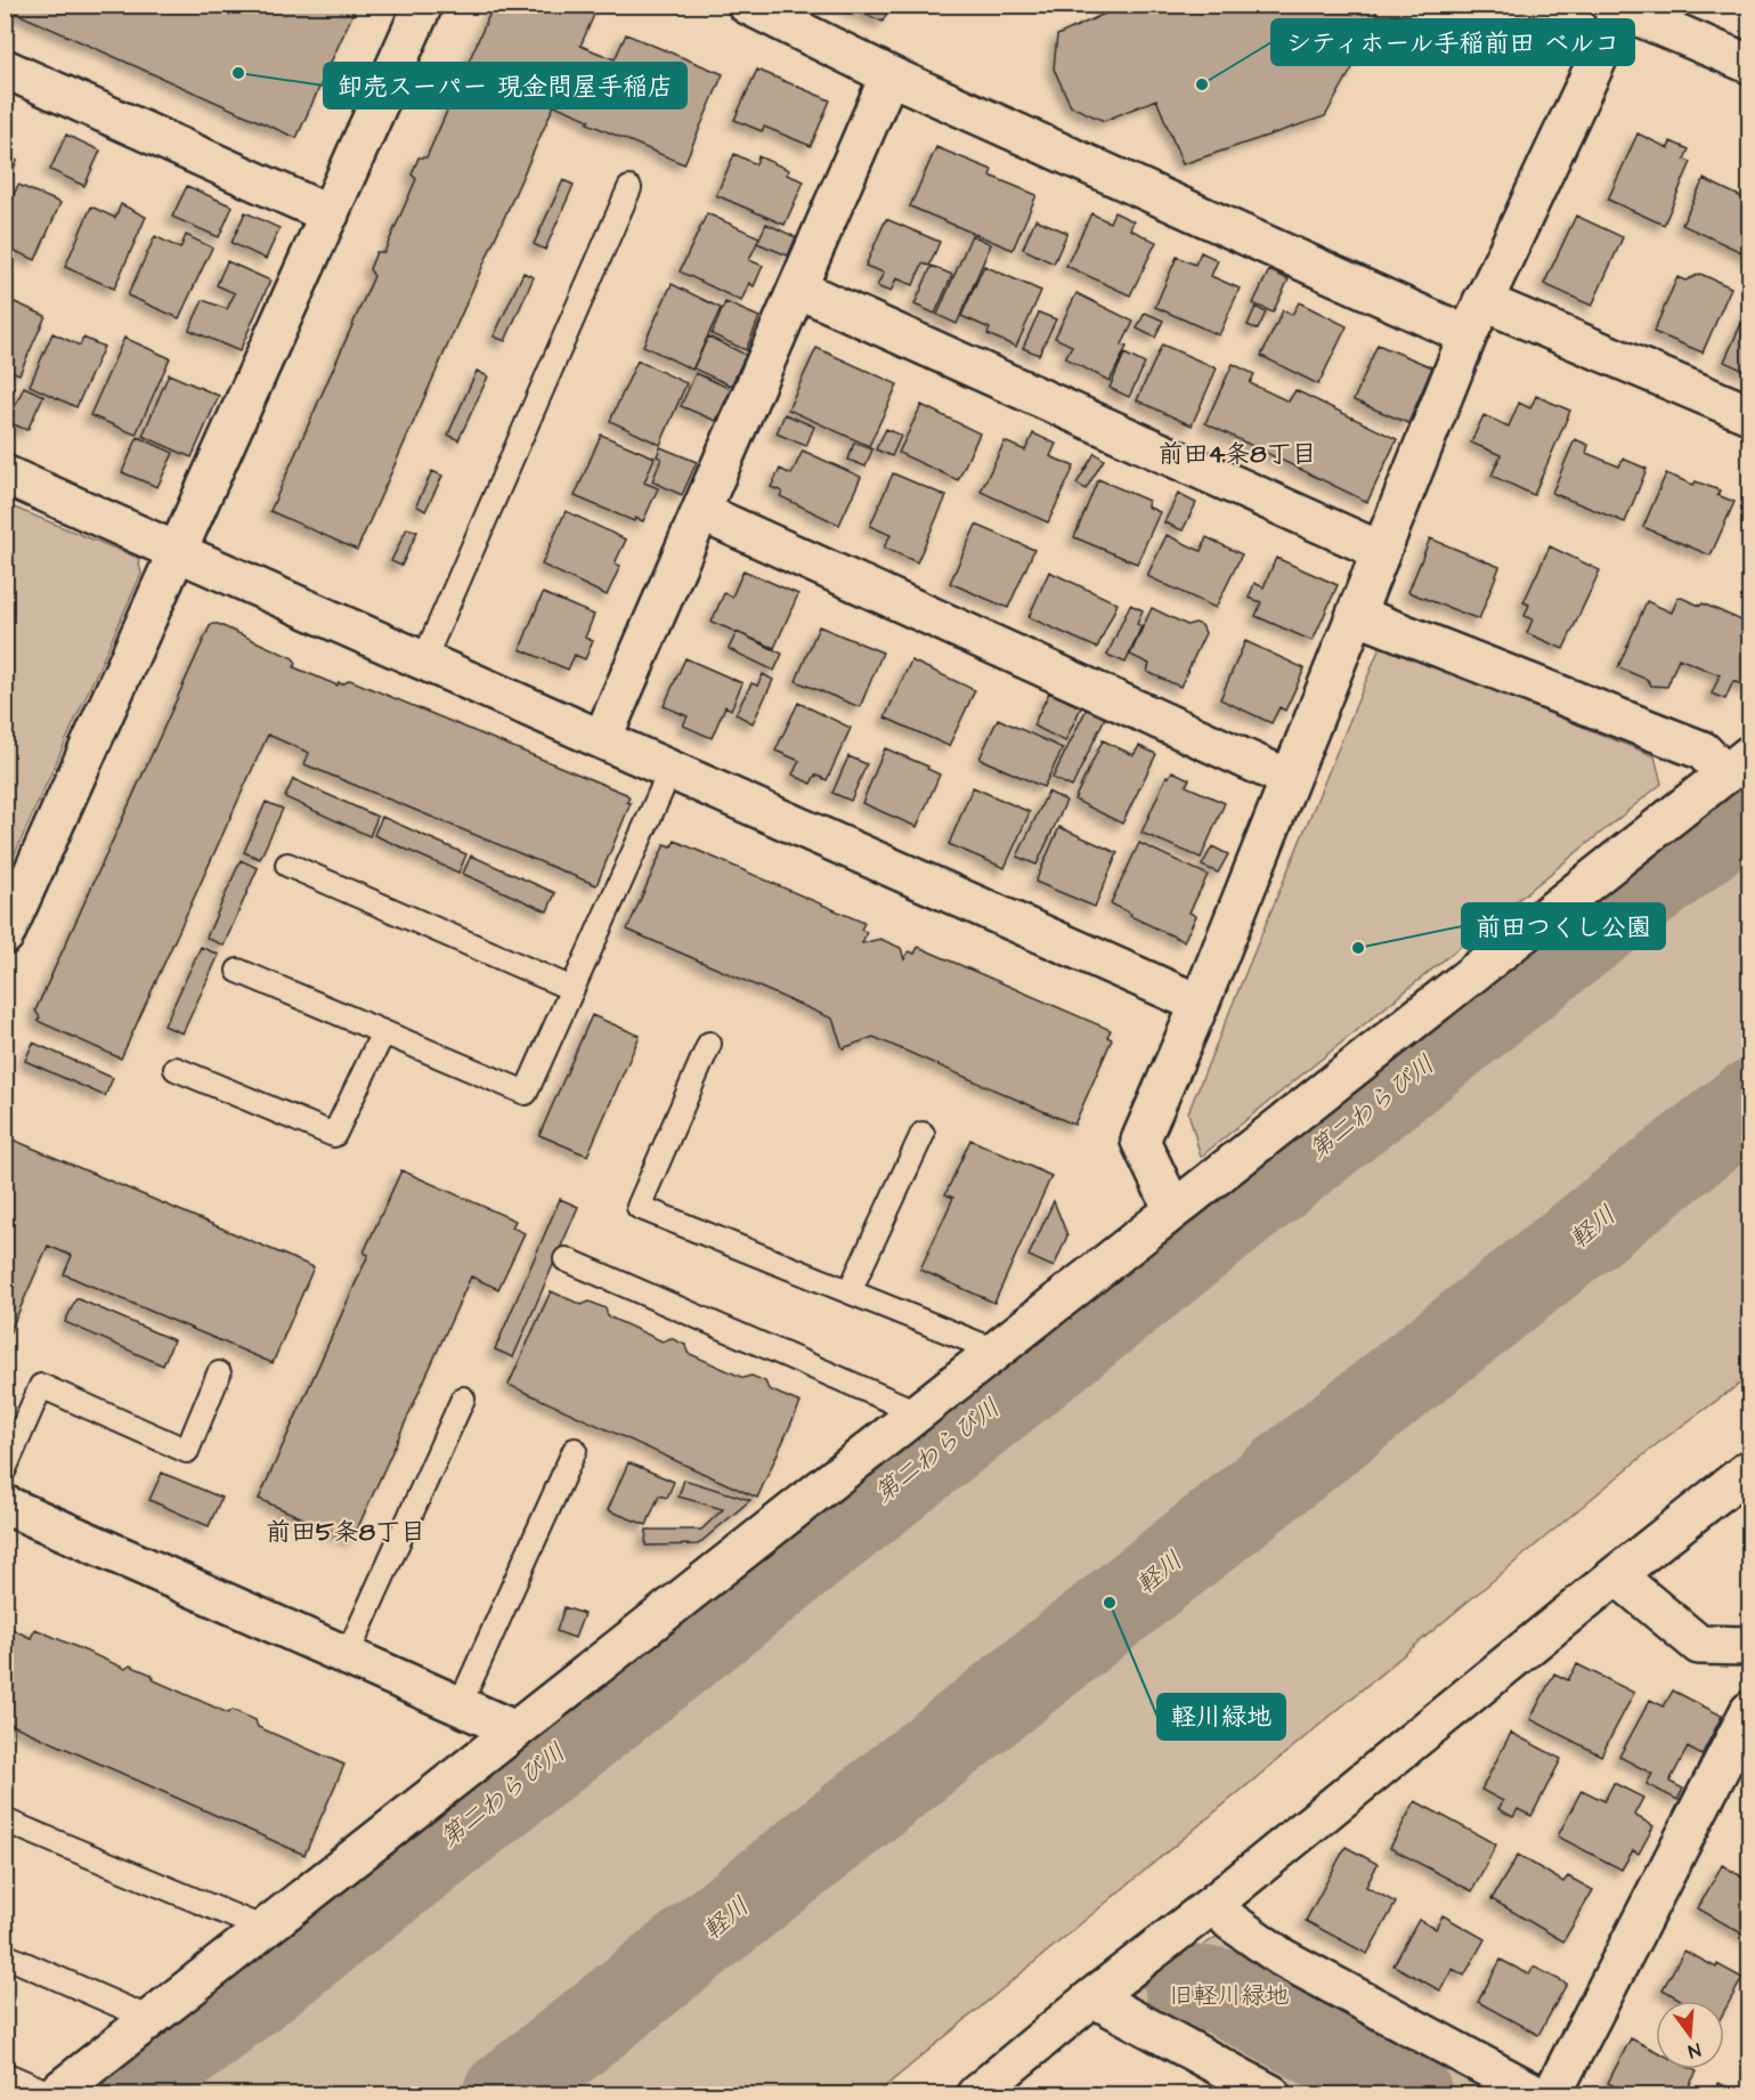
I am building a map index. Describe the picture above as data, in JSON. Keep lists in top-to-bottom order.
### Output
{
  "districts": ["前田4条8丁目", "前田5条8丁目"],
  "water": ["第二わらび川", "軽川"],
  "parks": ["旧軽川緑地"],
  "places": [
    "卸売スーパー 現金問屋手稲店",
    "シティホール手稲前田 ベルコ",
    "前田つくし公園",
    "軽川緑地"
  ],
  "north": "bottom"
}
